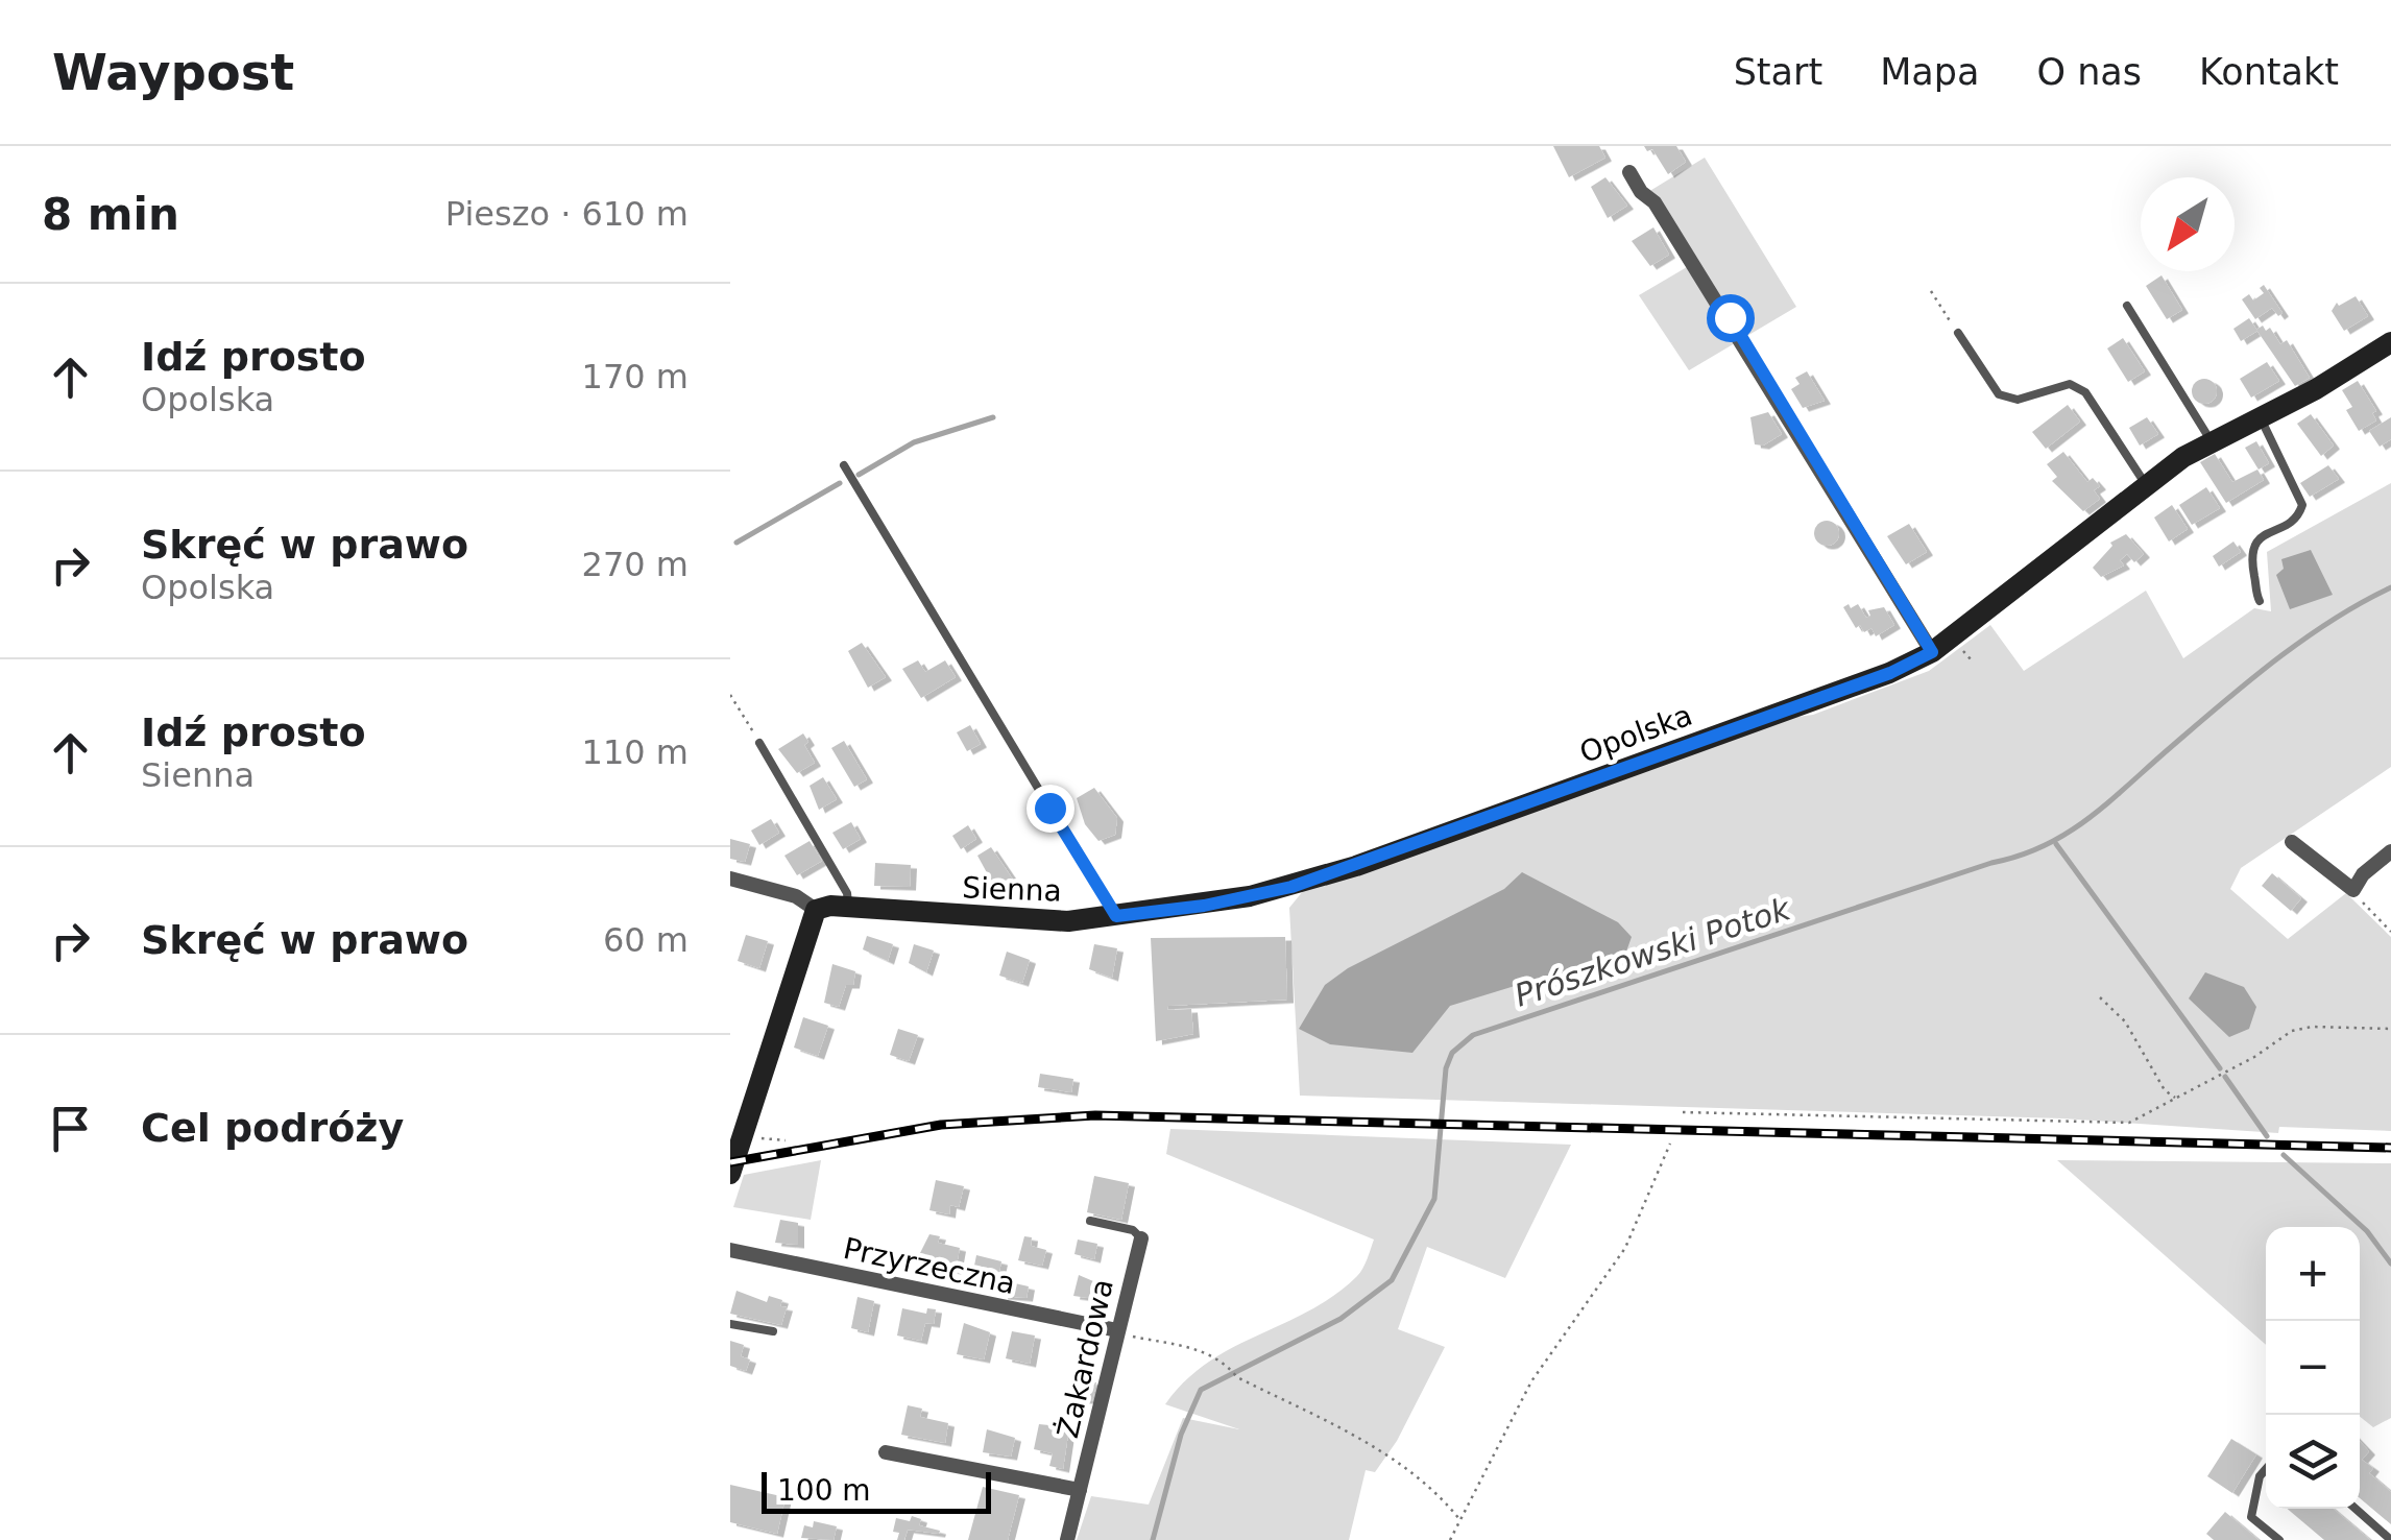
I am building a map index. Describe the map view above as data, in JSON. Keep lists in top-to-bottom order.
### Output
{
  "streets": {
    "street": [
      "Opolska",
      "Sienna",
      "Przyrzeczna",
      "Żakardowa"
    ]
  },
  "crossings": [
    ["Opolska", "Sienna"],
    ["Przyrzeczna", "Żakardowa"]
  ],
  "water": ["Prószkowski Potok"],
  "scale_bar": "100 m",
  "north": "bottom left",
  "page": {
    "header": "Waypost",
    "nav": [
      "Start",
      "Mapa",
      "O nas",
      "Kontakt"
    ],
    "heading": ["8 min", "Pieszo · 610 m"],
    "list": [
      ["Idź prosto", "Opolska", "170 m"],
      ["Skręć w prawo", "Opolska", "270 m"],
      ["Idź prosto", "Sienna", "110 m"],
      ["Skręć w prawo", "60 m"],
      "Cel podróży"
    ],
    "map_buttons": ["+", "−"],
    "scale": "100 m"
  }
}
